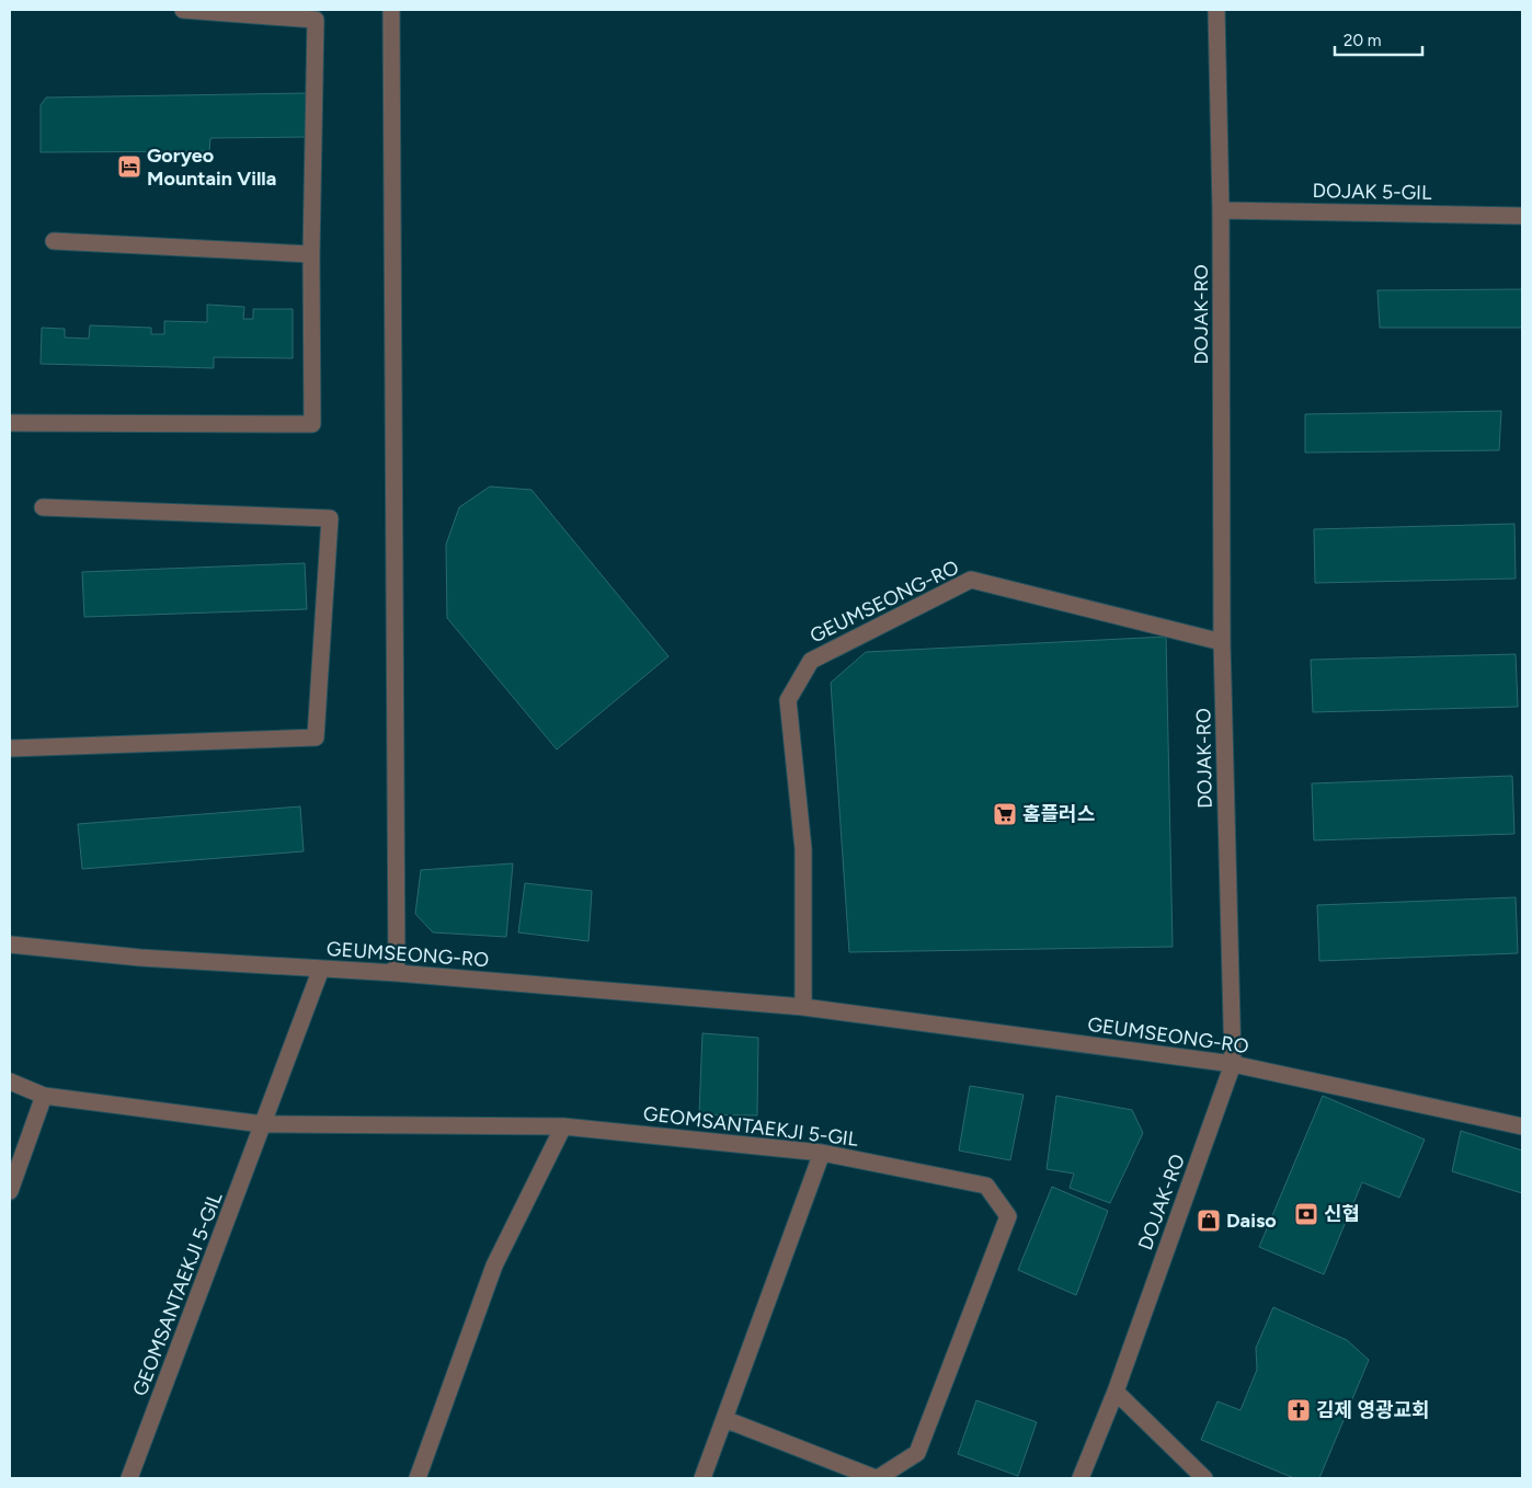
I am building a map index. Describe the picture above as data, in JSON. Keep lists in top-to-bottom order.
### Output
{
  "streets": {
    "street": [
      "DOJAK 5-GIL",
      "DOJAK-RO",
      "GEUMSEONG-RO",
      "GEOMSANTAEKJI 5-GIL"
    ]
  },
  "crossings": [
    ["DOJAK 5-GIL", "DOJAK-RO"],
    ["DOJAK-RO", "GEUMSEONG-RO"]
  ],
  "places": {
    "hotel": ["Goryeo Mountain Villa"],
    "supermarket": ["홈플러스"],
    "bank": ["신협"],
    "shop": ["Daiso"],
    "church": ["김제 영광교회"]
  },
  "scale_bar": "20 m"
}
